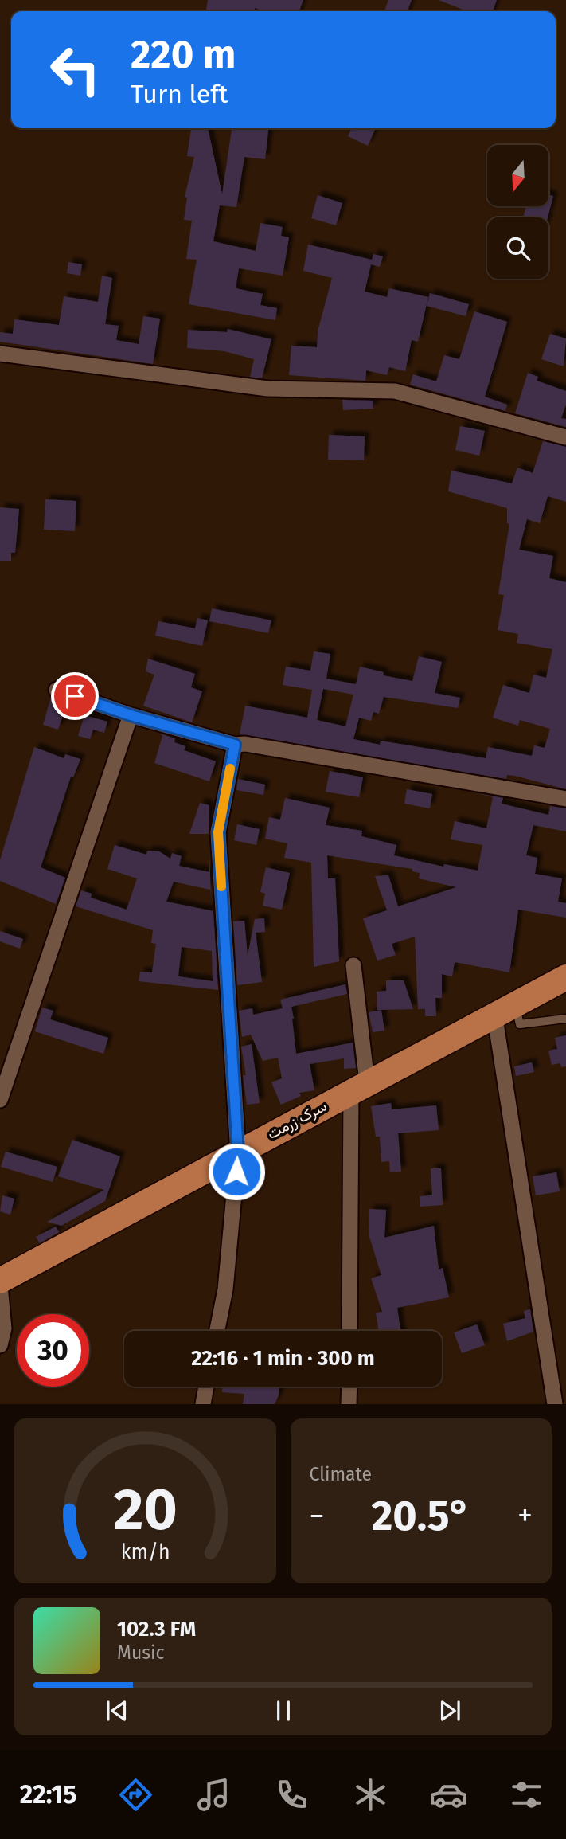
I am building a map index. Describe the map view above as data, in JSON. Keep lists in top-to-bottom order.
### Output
{
  "streets": {
    "highway": ["سرک زرمت"]
  },
  "north": "bottom",
  "page": {
    "turn": ["220 m", "Turn left"],
    "limit": "30",
    "trip": "22:16 · 1 min · 300 m",
    "tile": "Climate",
    "heat": ["−", "20.5°", "+"],
    "song": ["102.3 FM", "Music"],
    "tabs": "22:15",
    "gauge": ["20", "km/h"]
  }
}
